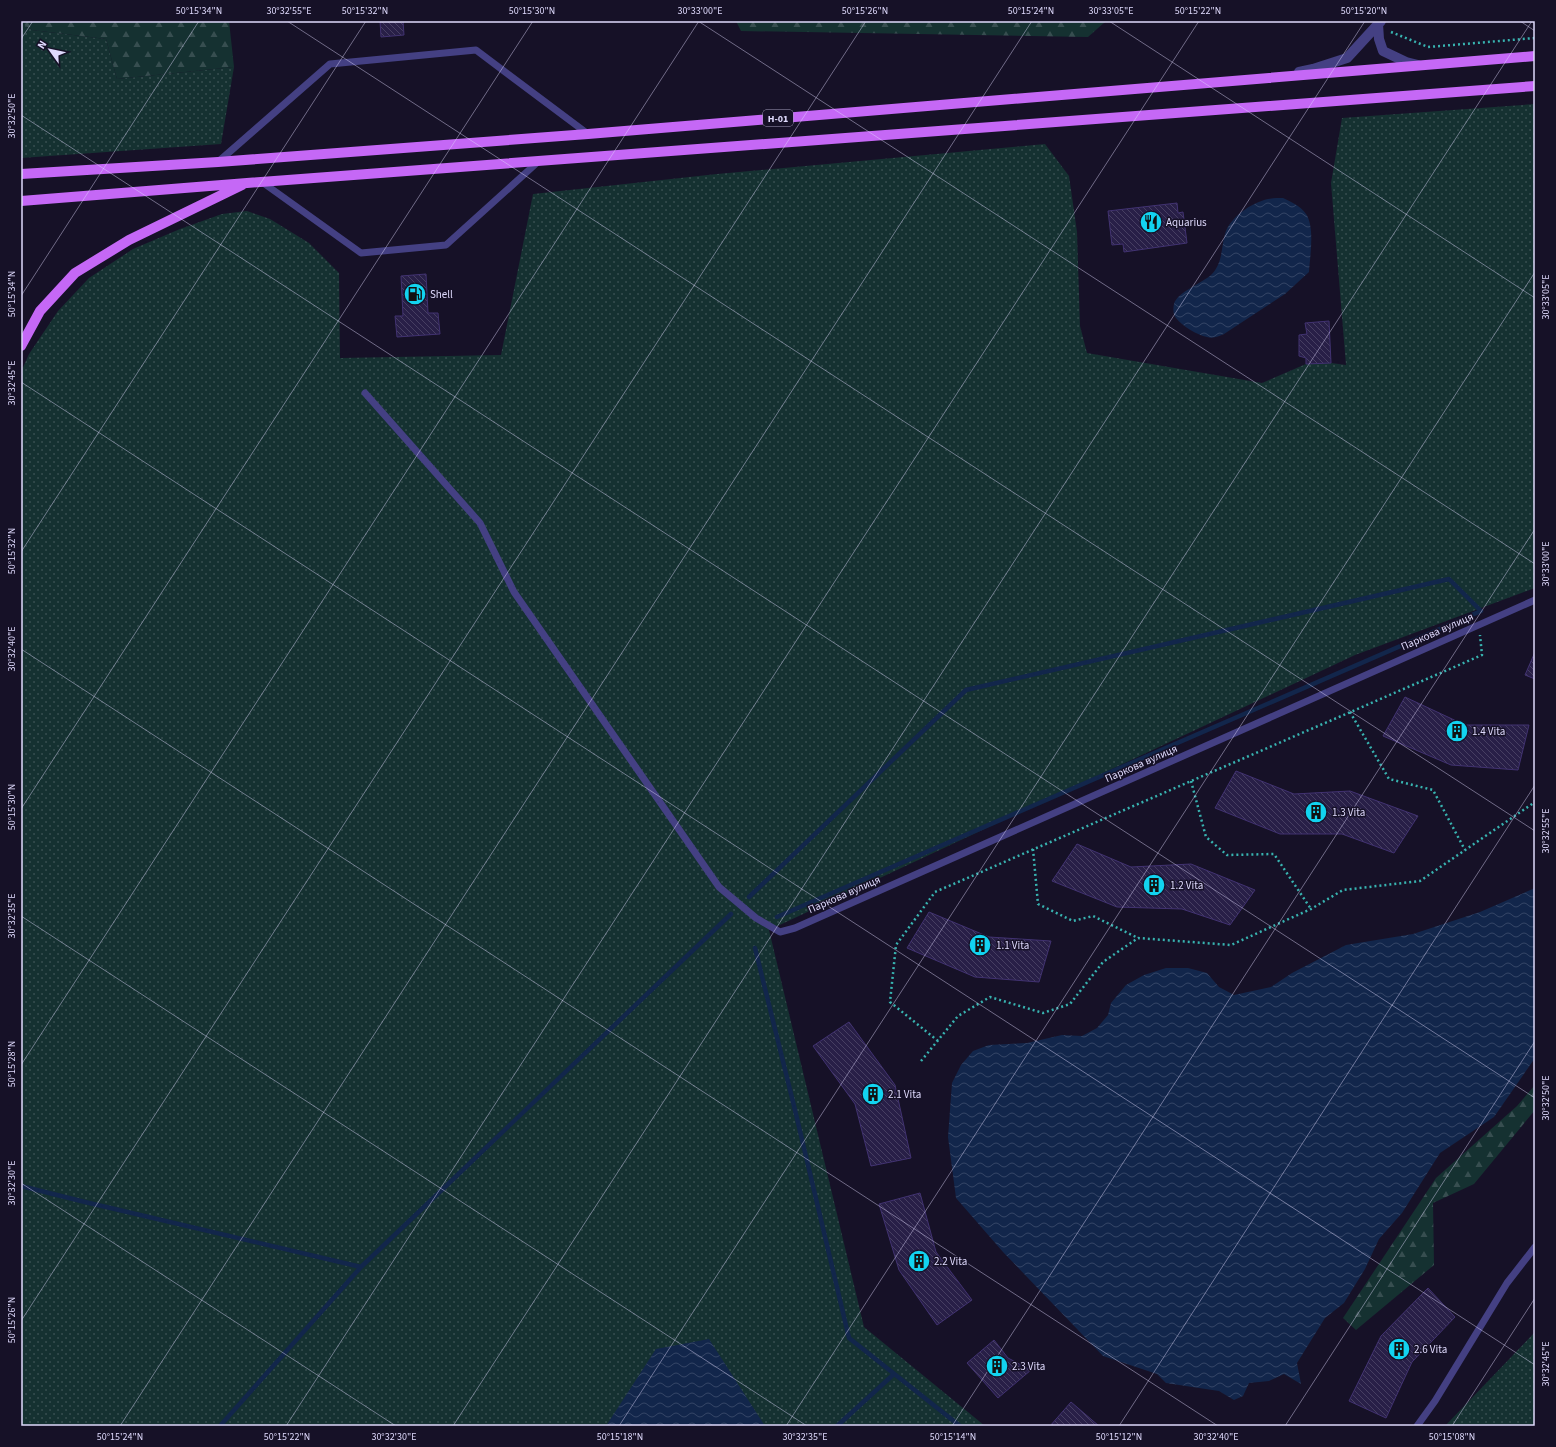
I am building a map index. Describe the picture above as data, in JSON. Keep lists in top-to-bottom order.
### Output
{
  "streets": {
    "main road": ["Н-01"],
    "lane": ["Паркова вулиця"]
  },
  "places": {
    "restaurant": ["Aquarius"],
    "fuel station": ["Shell"],
    "building": [
      "1.4 Vita",
      "1.3 Vita",
      "1.2 Vita",
      "1.1 Vita",
      "2.1 Vita",
      "2.2 Vita",
      "2.6 Vita",
      "2.3 Vita"
    ]
  },
  "north": "top left",
  "coordinates": [
    "50°15'34\"N",
    "30°32'55\"E",
    "50°15'32\"N",
    "50°15'30\"N",
    "30°33'00\"E",
    "50°15'26\"N",
    "50°15'24\"N",
    "30°33'05\"E",
    "50°15'22\"N",
    "50°15'20\"N",
    "30°32'50\"E",
    "30°32'45\"E",
    "30°32'40\"E",
    "30°32'35\"E",
    "50°15'28\"N",
    "30°32'30\"E",
    "50°15'18\"N",
    "50°15'14\"N",
    "50°15'12\"N",
    "50°15'08\"N"
  ]
}
